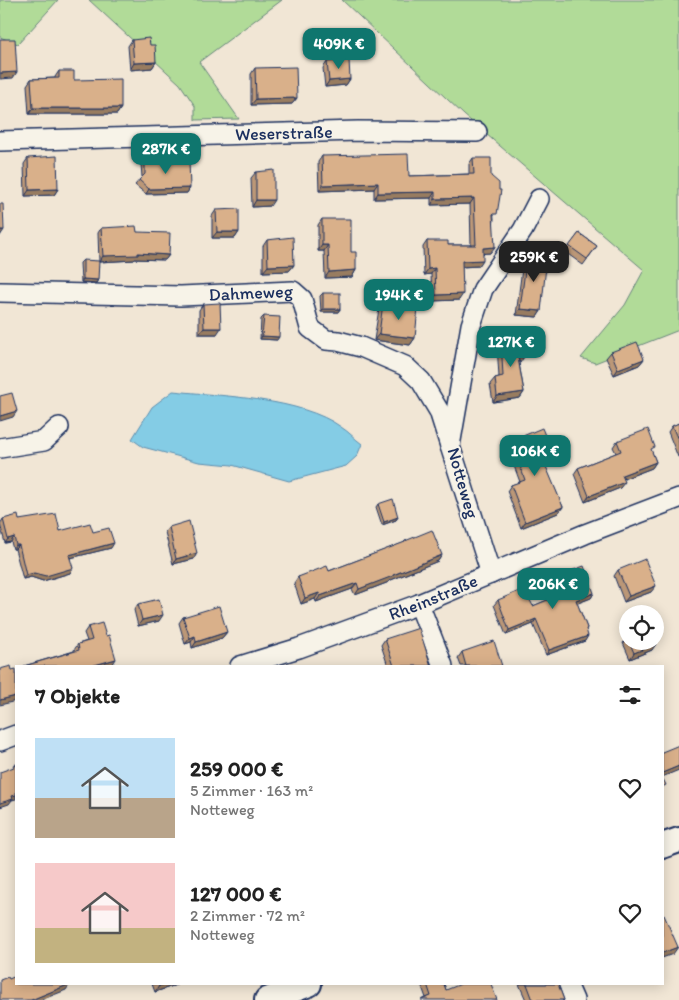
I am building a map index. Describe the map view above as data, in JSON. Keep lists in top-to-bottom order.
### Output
{
  "streets": {
    "street": [
      "Weserstraße",
      "Dahmeweg",
      "Notteweg",
      "Rheinstraße"
    ]
  },
  "crossings": [
    ["Dahmeweg", "Notteweg"],
    ["Notteweg", "Rheinstraße"]
  ],
  "page": {
    "price": [
      "409K €",
      "287K €",
      "259K €",
      "194K €",
      "127K €",
      "106K €",
      "206K €"
    ],
    "heading": "7 Objekte",
    "list": [
      {
        "name": "259 000 €",
        "note": "5 Zimmer · 163 m² · Notteweg"
      },
      {
        "name": "127 000 €",
        "note": "2 Zimmer · 72 m² · Notteweg"
      }
    ]
  }
}
